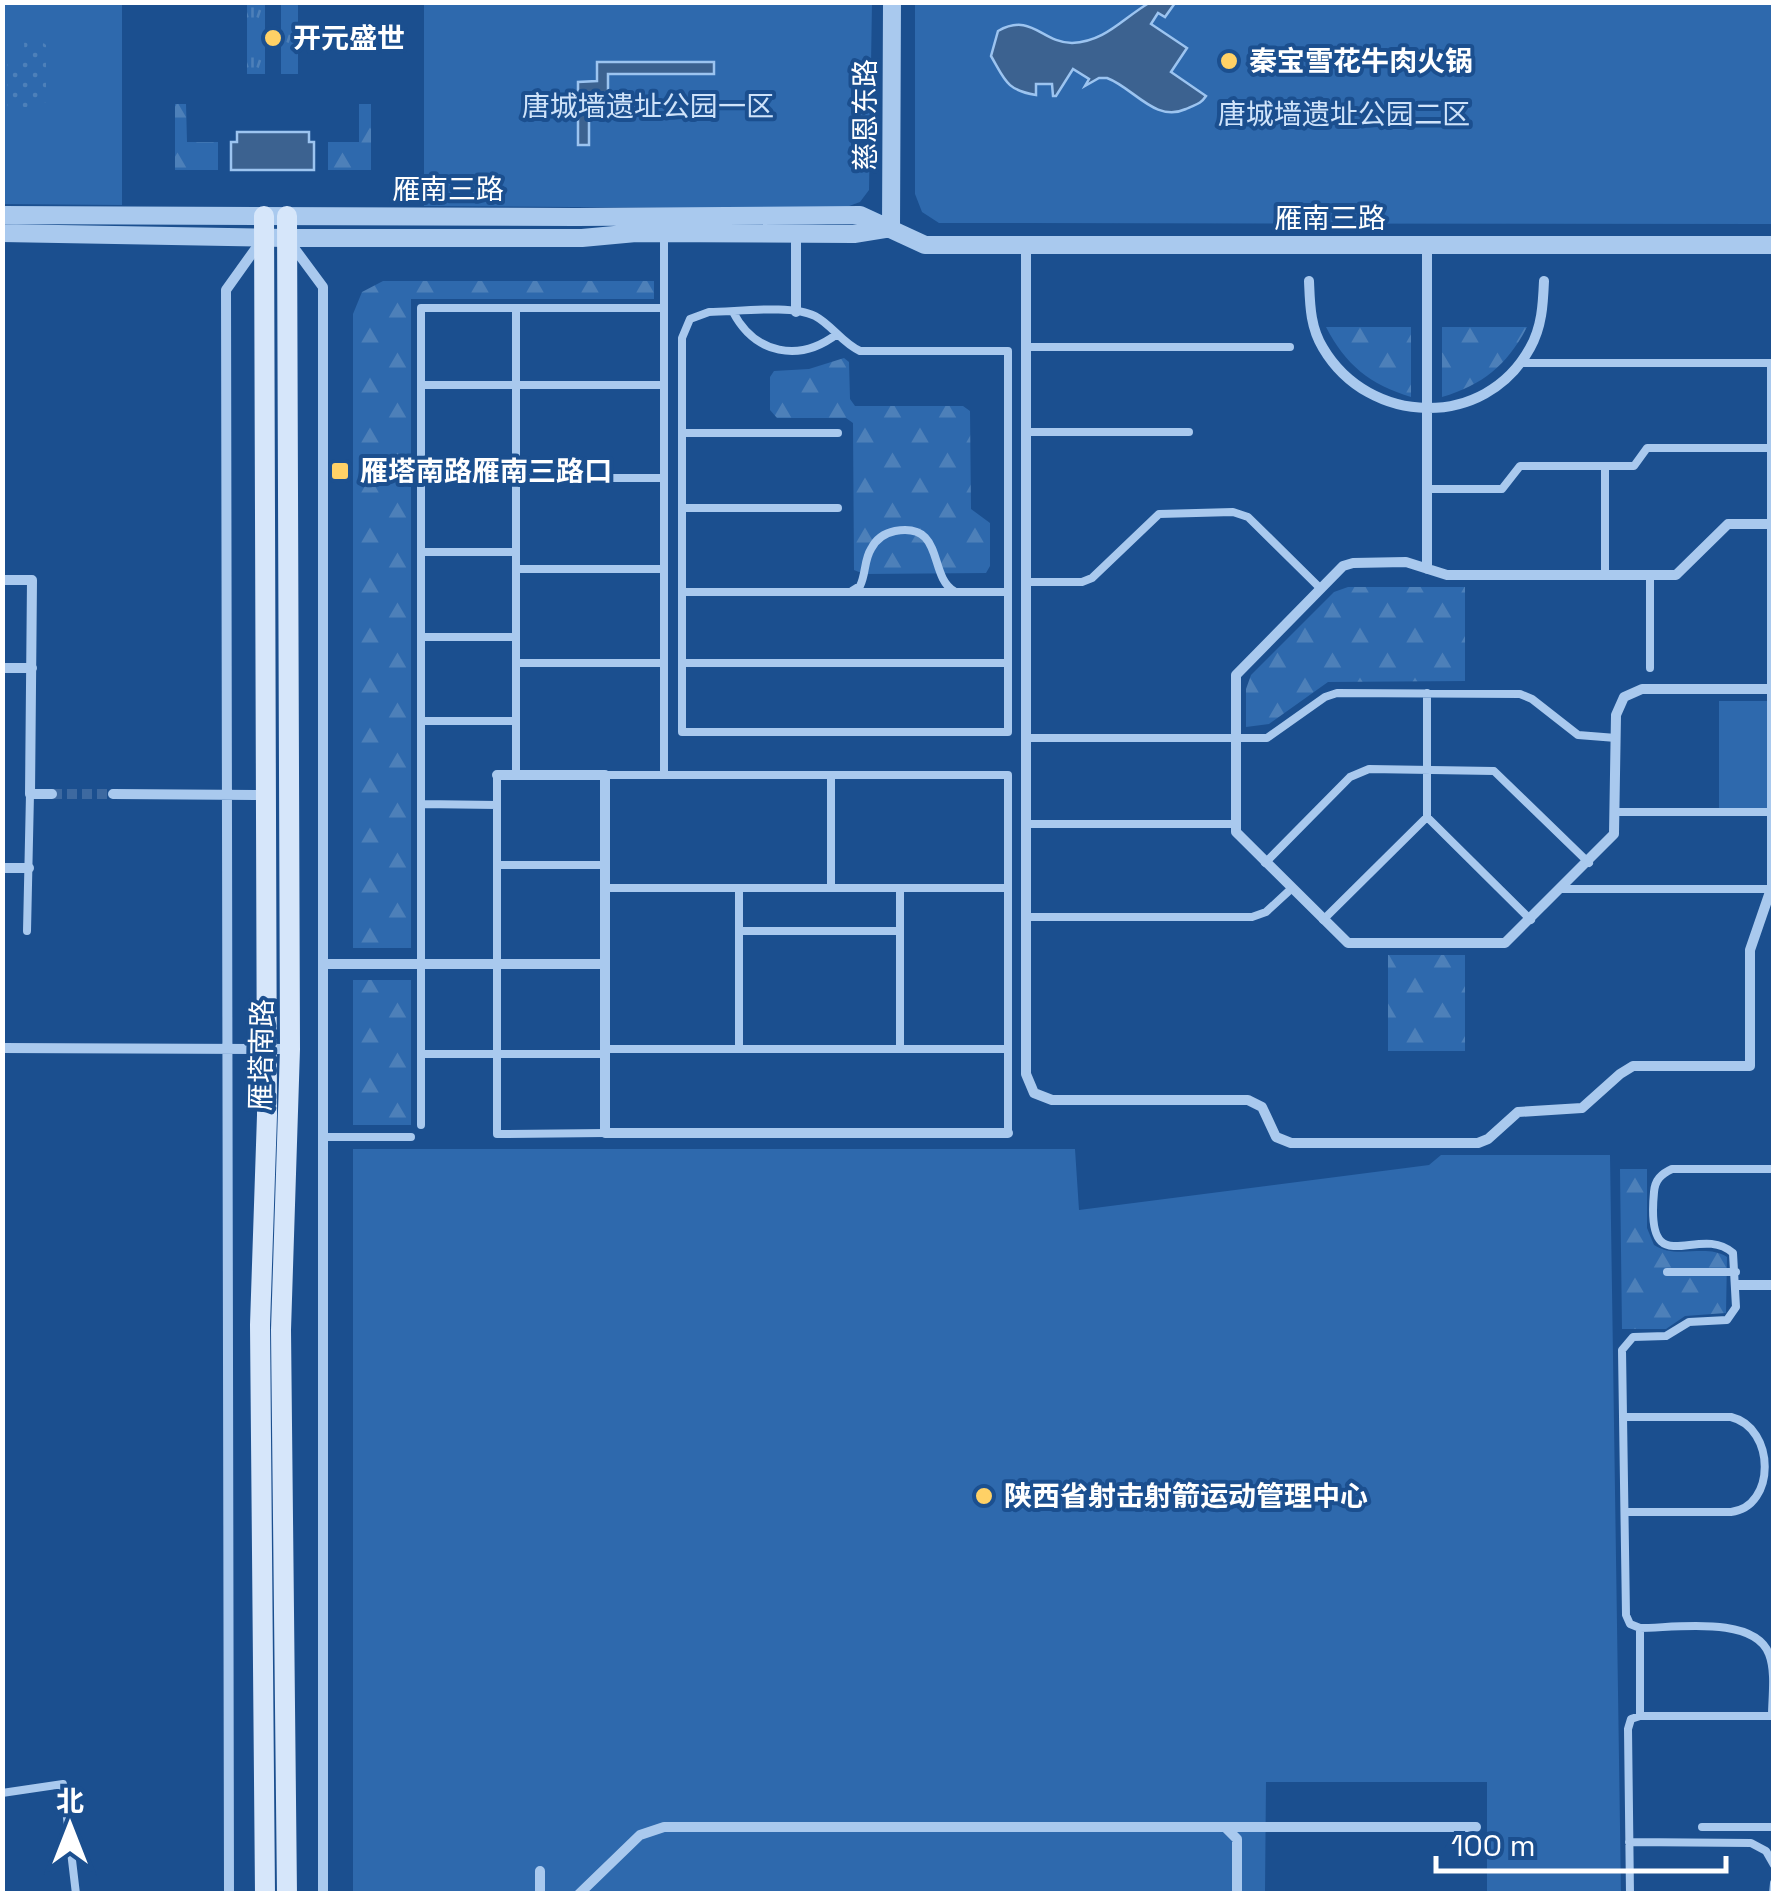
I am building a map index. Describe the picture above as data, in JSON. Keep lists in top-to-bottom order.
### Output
{
  "streets": {
    "main road": ["雁塔南路"],
    "street": ["慈恩东路", "雁南三路"]
  },
  "crossings": [
    ["慈恩东路", "雁南三路"],
    ["雁南三路", "雁塔南路"]
  ],
  "parks": ["唐城墙遗址公园一区", "唐城墙遗址公园二区"],
  "places": {
    "other": ["开元盛世", "秦宝雪花牛肉火锅", "陕西省射击射箭运动管理中心"],
    "transit": ["雁塔南路雁南三路口"]
  },
  "scale_bar": "100 m",
  "north": "top"
}
